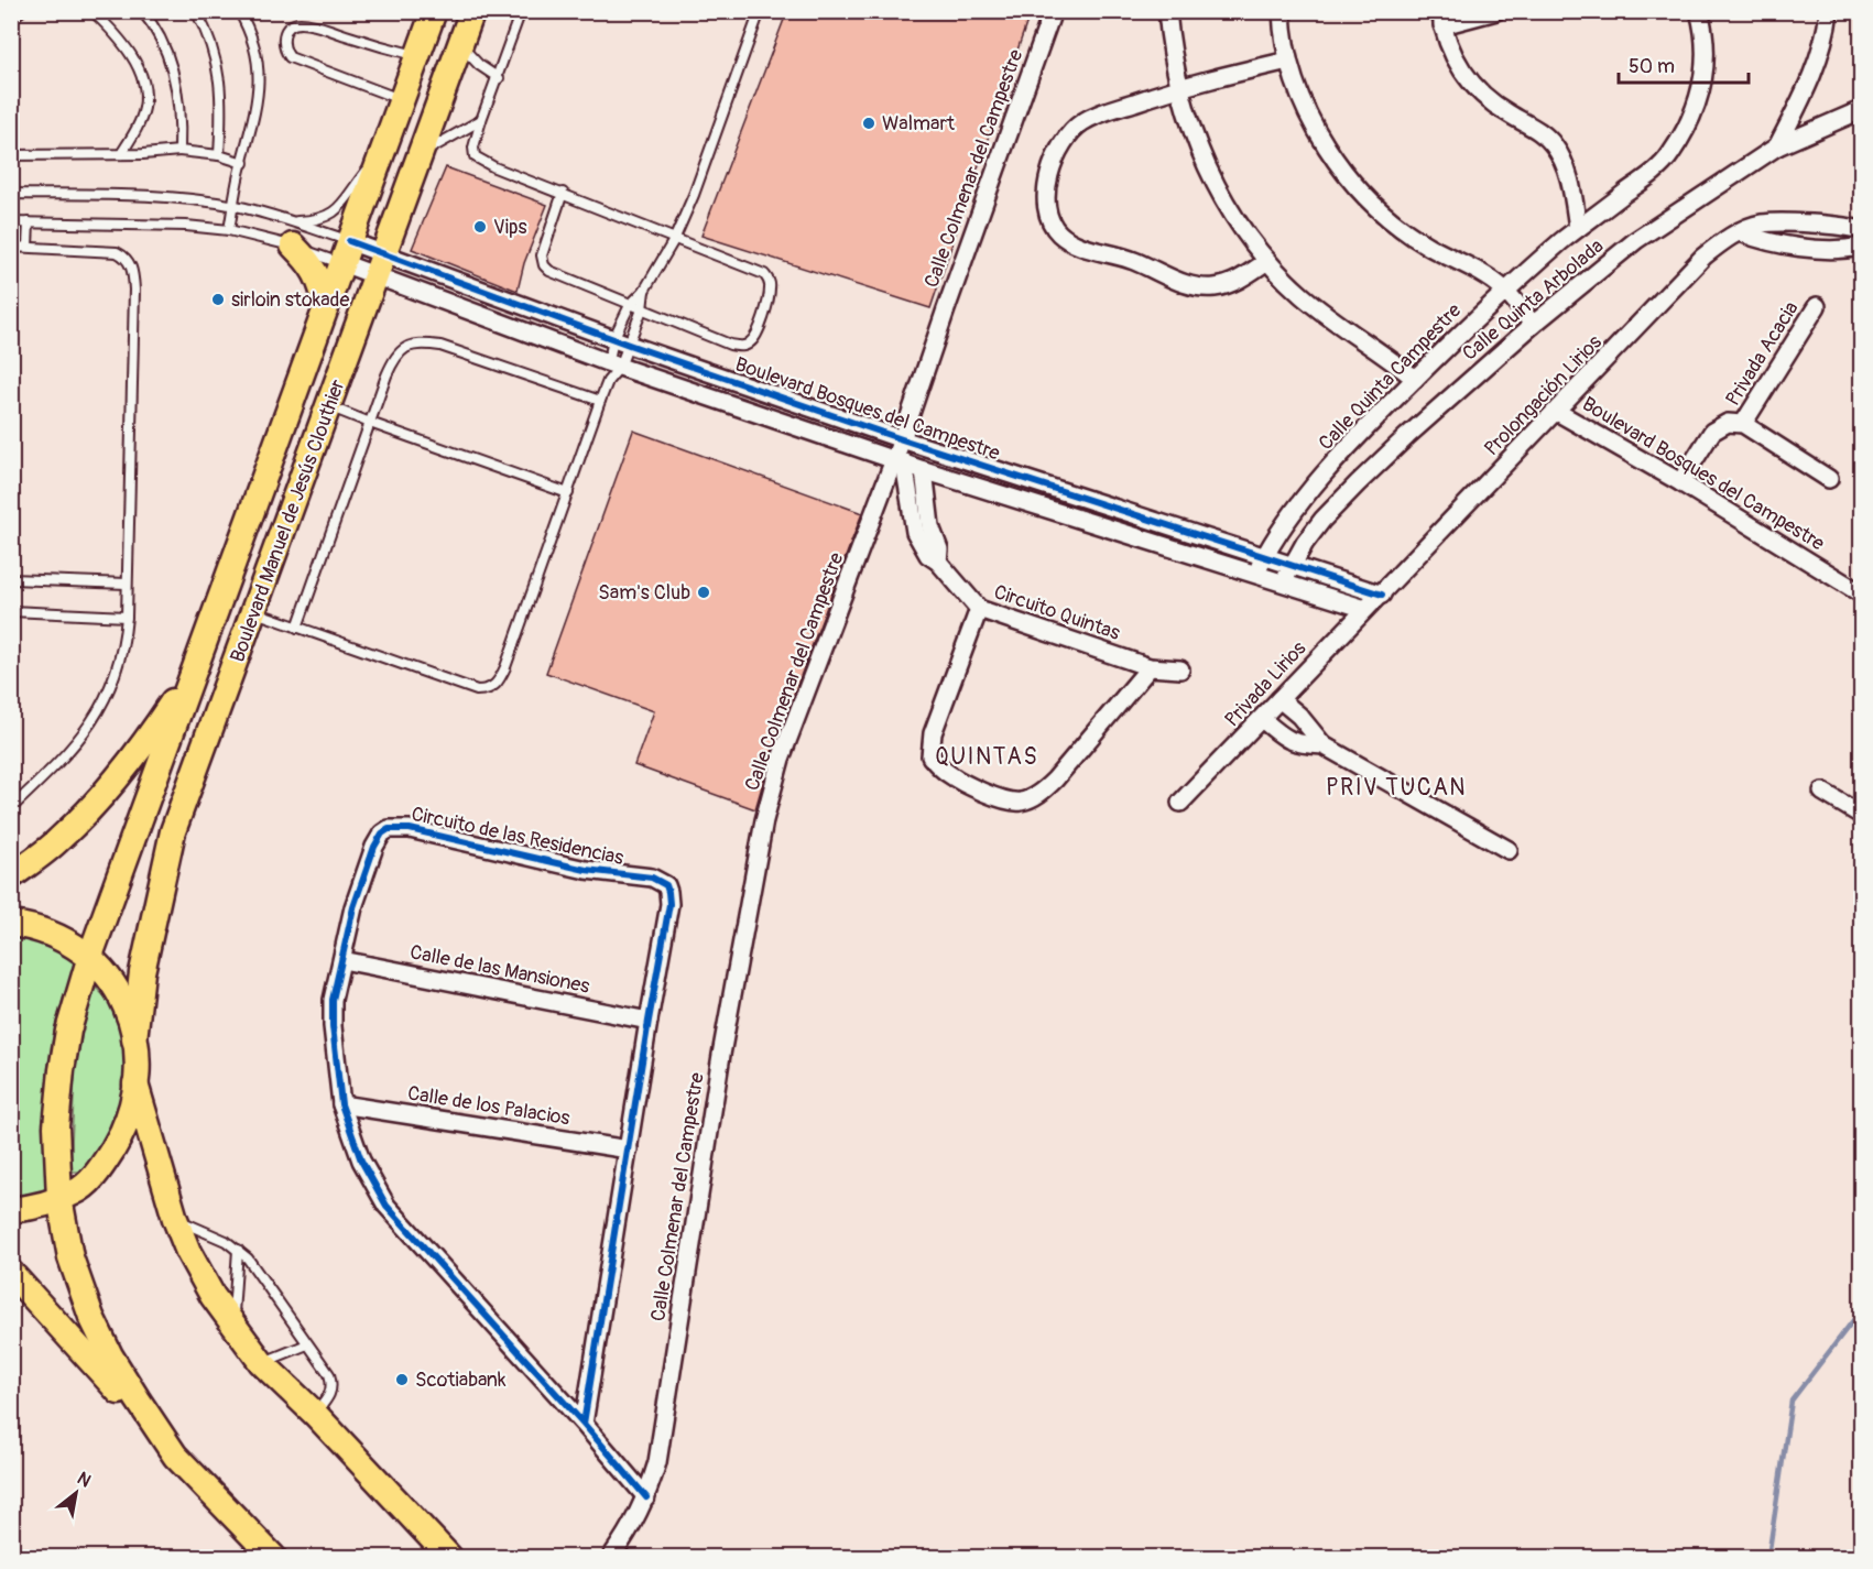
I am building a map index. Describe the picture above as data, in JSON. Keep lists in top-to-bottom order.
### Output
{
  "streets": {
    "main road": ["Boulevard Manuel de Jesús Clouthier"],
    "street": [
      "Calle Colmenar del Campestre",
      "Calle Quinta Arbolada",
      "Privada Acacia",
      "Calle Quinta Campestre",
      "Prolongación Lirios",
      "Boulevard Bosques del Campestre",
      "Circuito Quintas",
      "Privada Lirios",
      "Circuito de las Residencias",
      "Calle de las Mansiones",
      "Calle de los Palacios"
    ]
  },
  "crossings": [
    ["Calle Colmenar del Campestre", "Boulevard Bosques del Campestre"],
    ["Calle Colmenar del Campestre", "Circuito Quintas"],
    ["Calle Colmenar del Campestre", "Circuito de las Residencias"],
    ["Calle Quinta Arbolada", "Boulevard Bosques del Campestre"],
    ["Privada Acacia", "Boulevard Bosques del Campestre"],
    ["Calle Quinta Campestre", "Boulevard Bosques del Campestre"],
    ["Prolongación Lirios", "Boulevard Bosques del Campestre"],
    ["Prolongación Lirios", "Privada Lirios"],
    ["Boulevard Bosques del Campestre", "Boulevard Manuel de Jesús Clouthier"],
    ["Boulevard Bosques del Campestre", "Circuito Quintas"],
    ["Boulevard Bosques del Campestre", "Privada Lirios"],
    ["Circuito de las Residencias", "Calle de las Mansiones"],
    ["Circuito de las Residencias", "Calle de los Palacios"]
  ],
  "districts": ["QUINTAS", "PRIV TUCAN"],
  "places": [
    "Walmart",
    "Vips",
    "sirloin stokade",
    "Sam's Club",
    "Scotiabank"
  ],
  "scale_bar": "50 m",
  "north": "top right"
}
